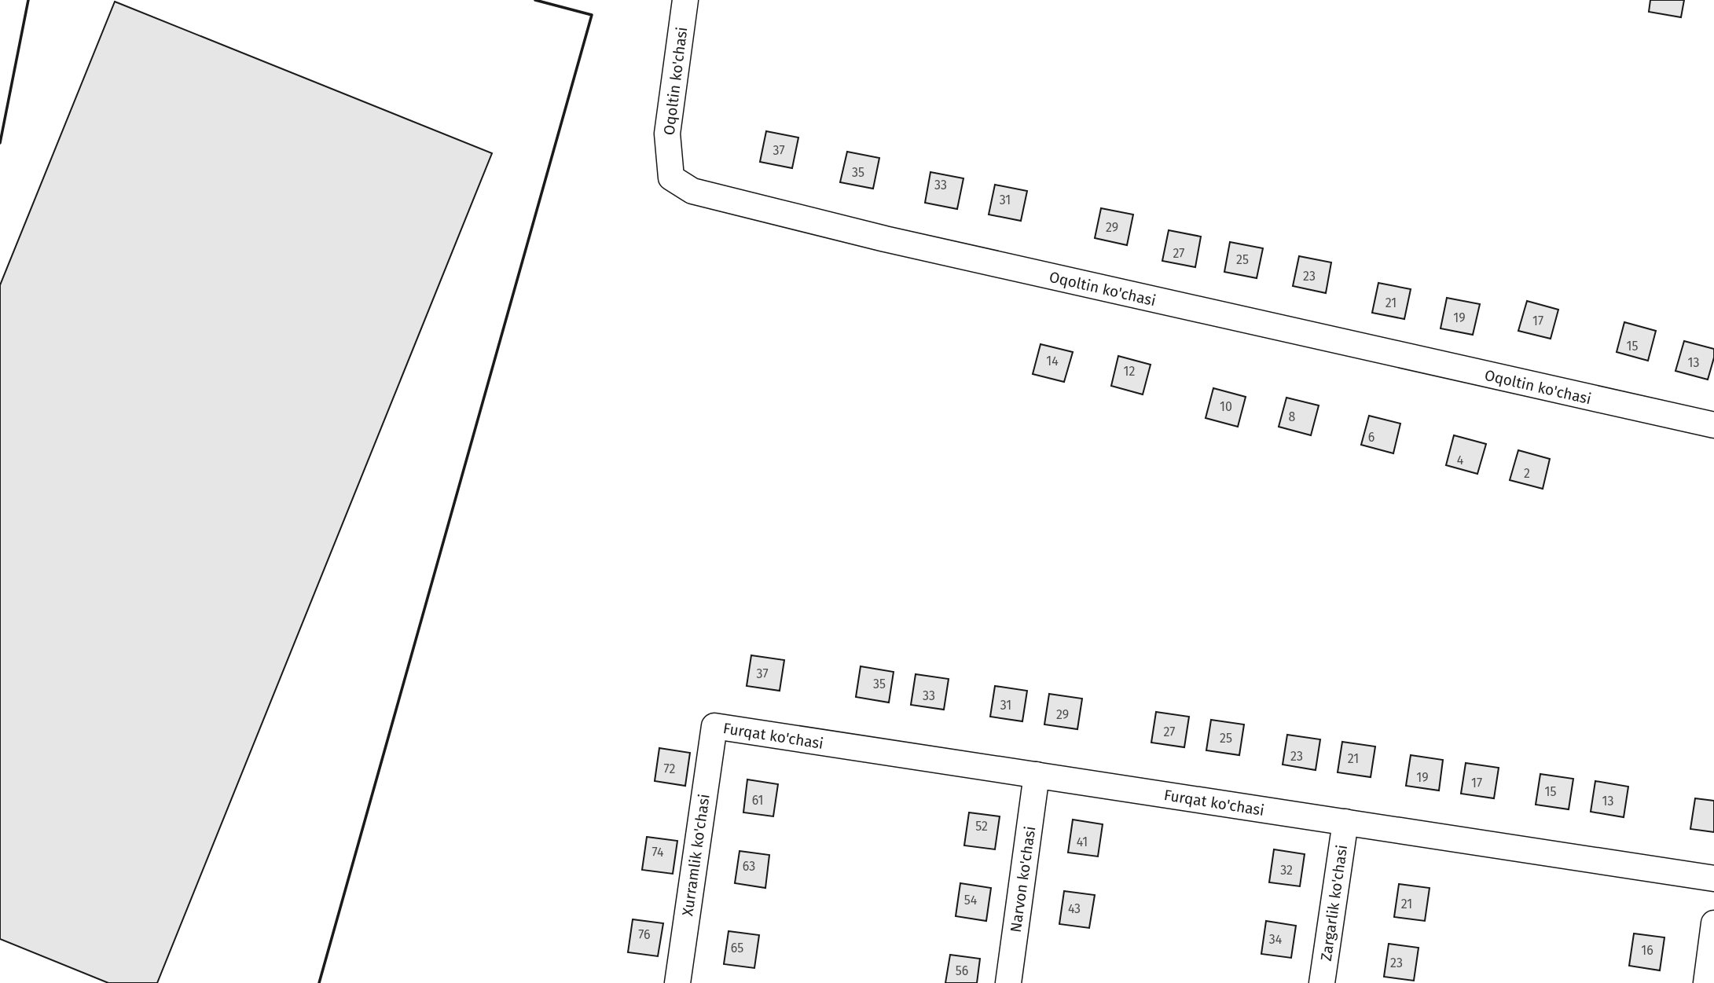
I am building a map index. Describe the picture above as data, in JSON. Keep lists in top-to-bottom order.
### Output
{
  "streets": {
    "street": [
      "Oqoltin ko'chasi",
      "Furqat ko'chasi",
      "Xurramlik ko'chasi",
      "Narvon ko'chasi",
      "Zargarlik ko'chasi"
    ]
  },
  "crossings": [
    ["Furqat ko'chasi", "Xurramlik ko'chasi"],
    ["Furqat ko'chasi", "Narvon ko'chasi"],
    ["Furqat ko'chasi", "Zargarlik ko'chasi"]
  ],
  "house_numbers": [
    "37",
    "35",
    "33",
    "31",
    "29",
    "27",
    "25",
    "23",
    "21",
    "19",
    "17",
    "15",
    "14",
    "13",
    "12",
    "10",
    "8",
    "6",
    "4",
    "2",
    "37",
    "35",
    "33",
    "31",
    "29",
    "27",
    "25",
    "23",
    "21",
    "72",
    "19",
    "17",
    "15",
    "61",
    "13",
    "52",
    "41",
    "74",
    "63",
    "32",
    "54",
    "21",
    "43",
    "76",
    "34",
    "65",
    "16",
    "23",
    "56"
  ]
}
